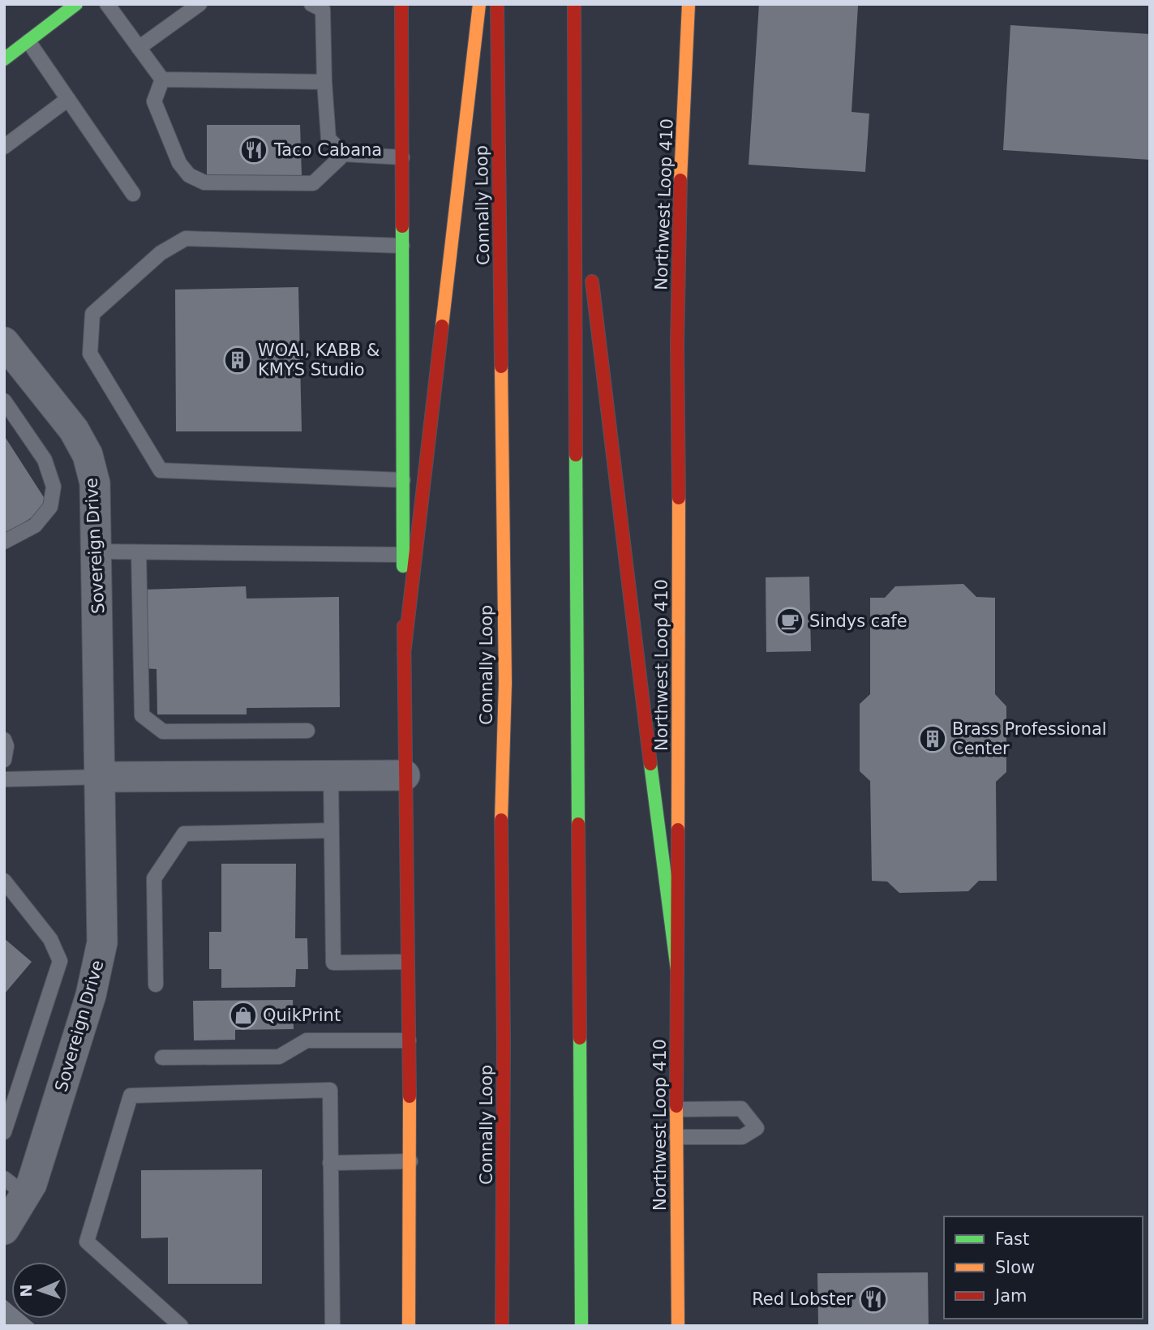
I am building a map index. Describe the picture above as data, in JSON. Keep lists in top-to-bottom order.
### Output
{
  "streets": {
    "main road": ["Northwest Loop 410", "Connally Loop"],
    "street": ["Sovereign Drive"]
  },
  "places": {
    "restaurant": ["Taco Cabana", "Red Lobster"],
    "building": ["WOAI, KABB & KMYS Studio", "Brass Professional Center"],
    "cafe": ["Sindys cafe"],
    "shop": ["QuikPrint"]
  },
  "legend": ["Fast", "Slow", "Jam"],
  "north": "left"
}
